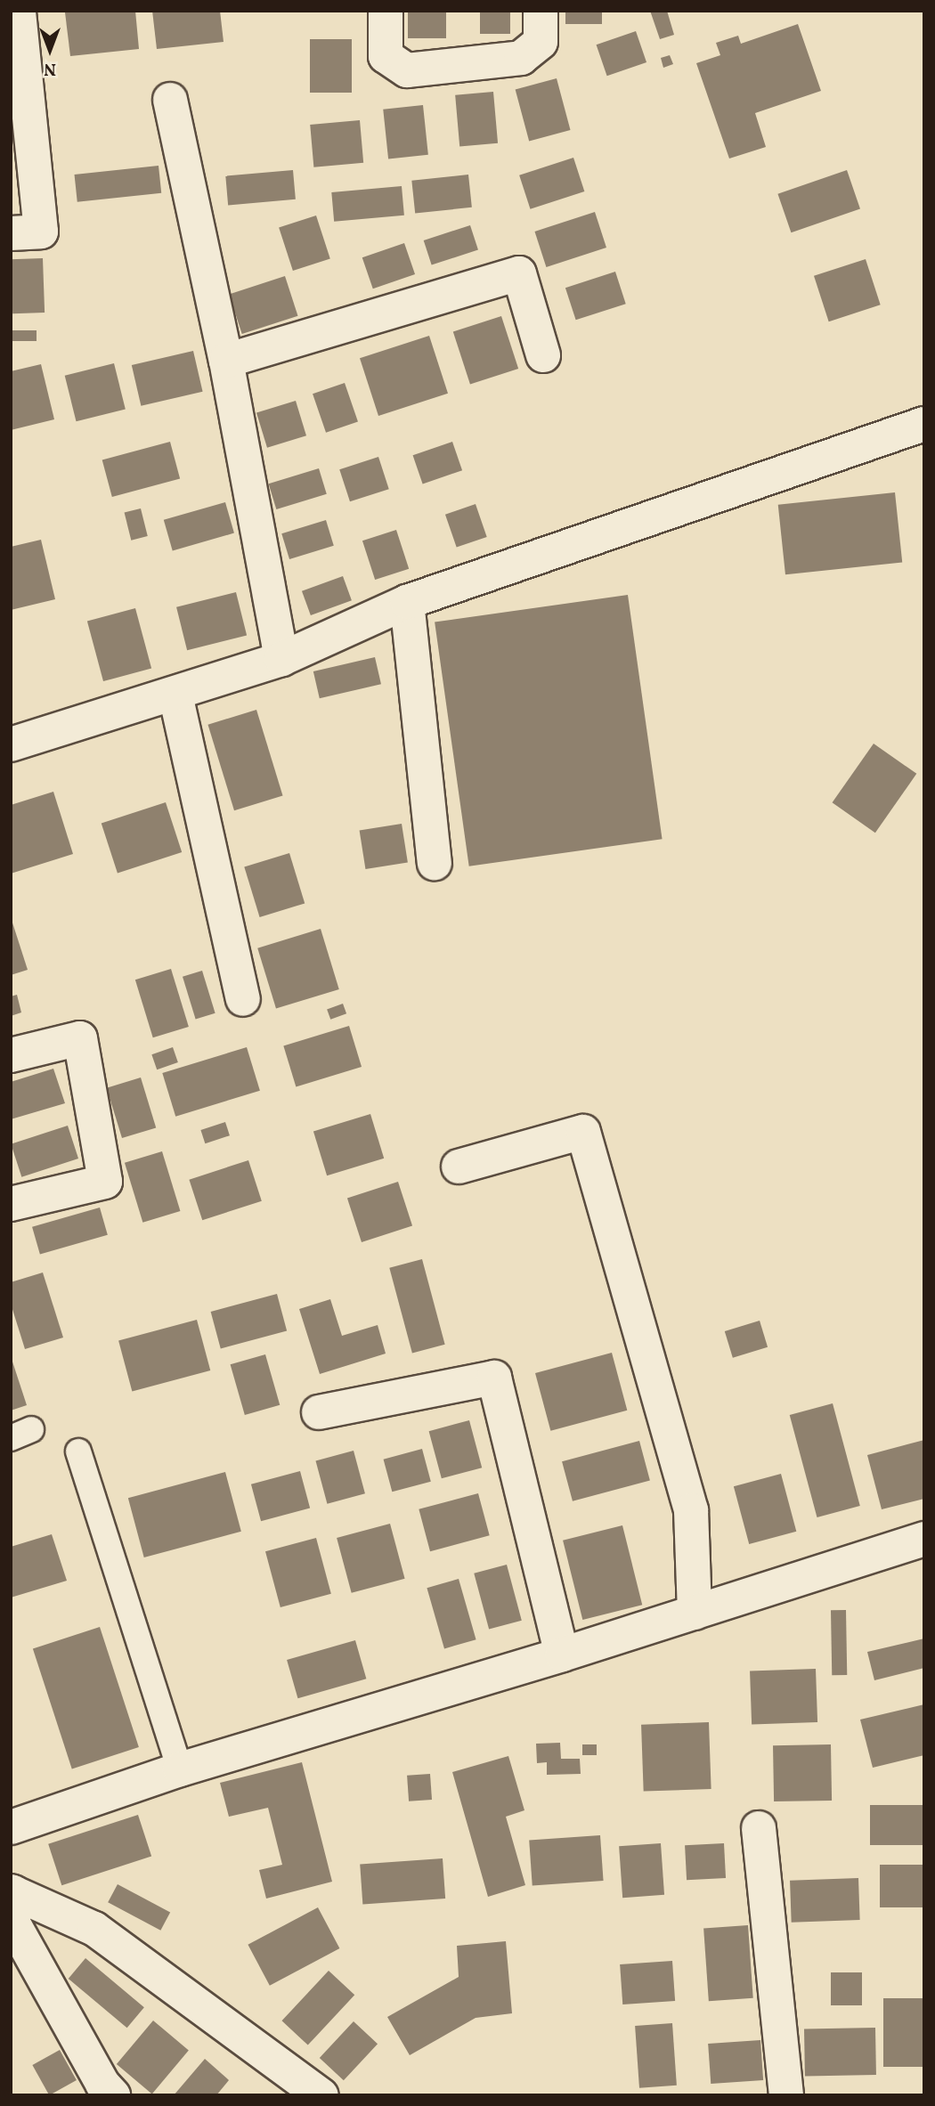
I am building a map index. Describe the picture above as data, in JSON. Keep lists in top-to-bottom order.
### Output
{
  "north": "bottom"
}
